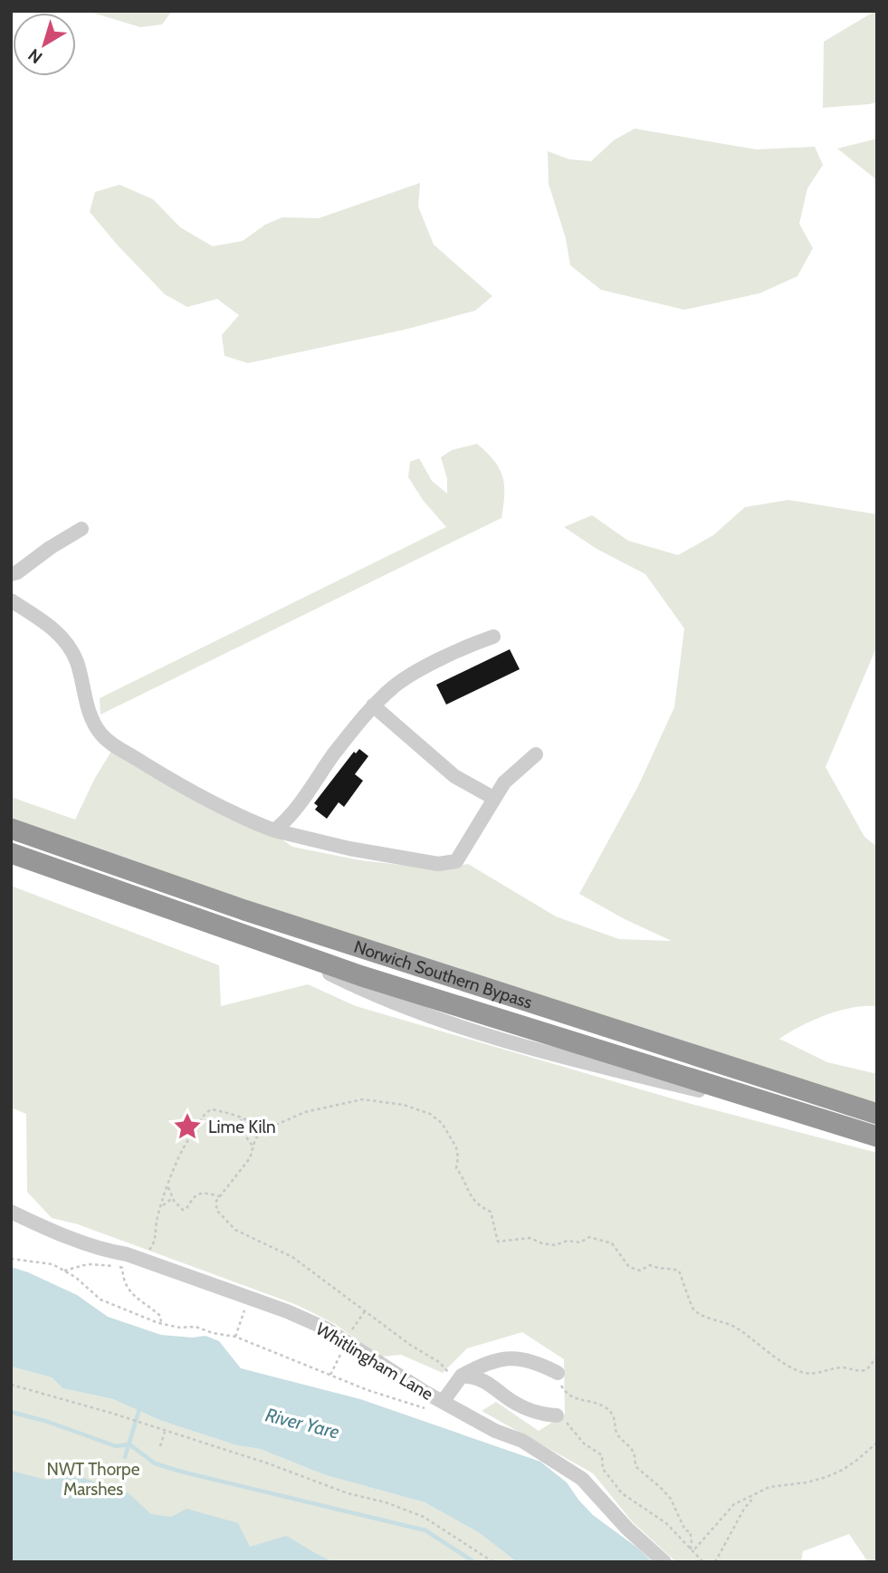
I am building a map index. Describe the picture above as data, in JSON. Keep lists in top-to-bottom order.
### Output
{
  "streets": {
    "highway": ["Norwich Southern Bypass"],
    "street": ["Whitlingham Lane"]
  },
  "water": ["River Yare"],
  "parks": ["NWT Thorpe Marshes"],
  "places": {
    "place": ["Lime Kiln"]
  },
  "north": "bottom left"
}
